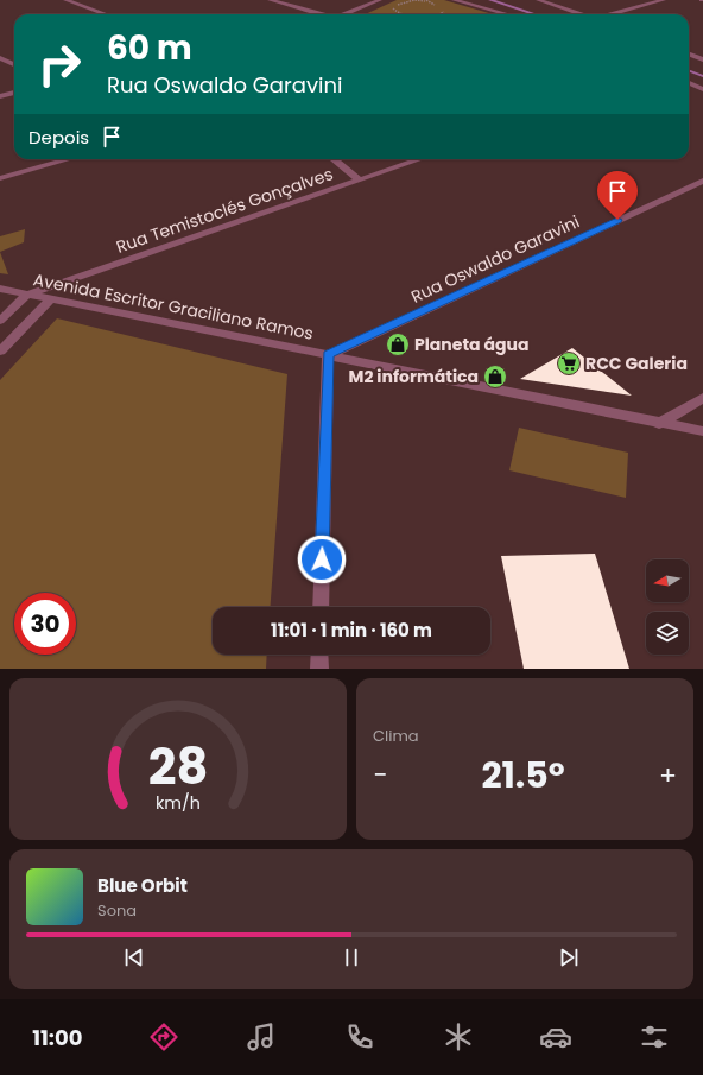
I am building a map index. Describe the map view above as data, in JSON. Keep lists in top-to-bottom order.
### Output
{
  "streets": {
    "street": ["Rua Temistoclés Gonçalves", "Rua Oswaldo Garavini", "Avenida Escritor Graciliano Ramos"]
  },
  "crossings": [
    ["Rua Temistoclés Gonçalves", "Avenida Escritor Graciliano Ramos"],
    ["Rua Oswaldo Garavini", "Avenida Escritor Graciliano Ramos"]
  ],
  "places": {
    "shop": ["Planeta água", "M2 informática"],
    "supermarket": ["RCC Galeria"]
  },
  "north": "left",
  "page": {
    "turn": ["60 m", "Rua Oswaldo Garavini"],
    "then": "Depois",
    "limit": "30",
    "trip": "11:01 · 1 min · 160 m",
    "tile": "Clima",
    "heat": ["−", "21.5°", "+"],
    "song": ["Blue Orbit", "Sona"],
    "tabs": "11:00",
    "gauge": ["28", "km/h"]
  }
}
